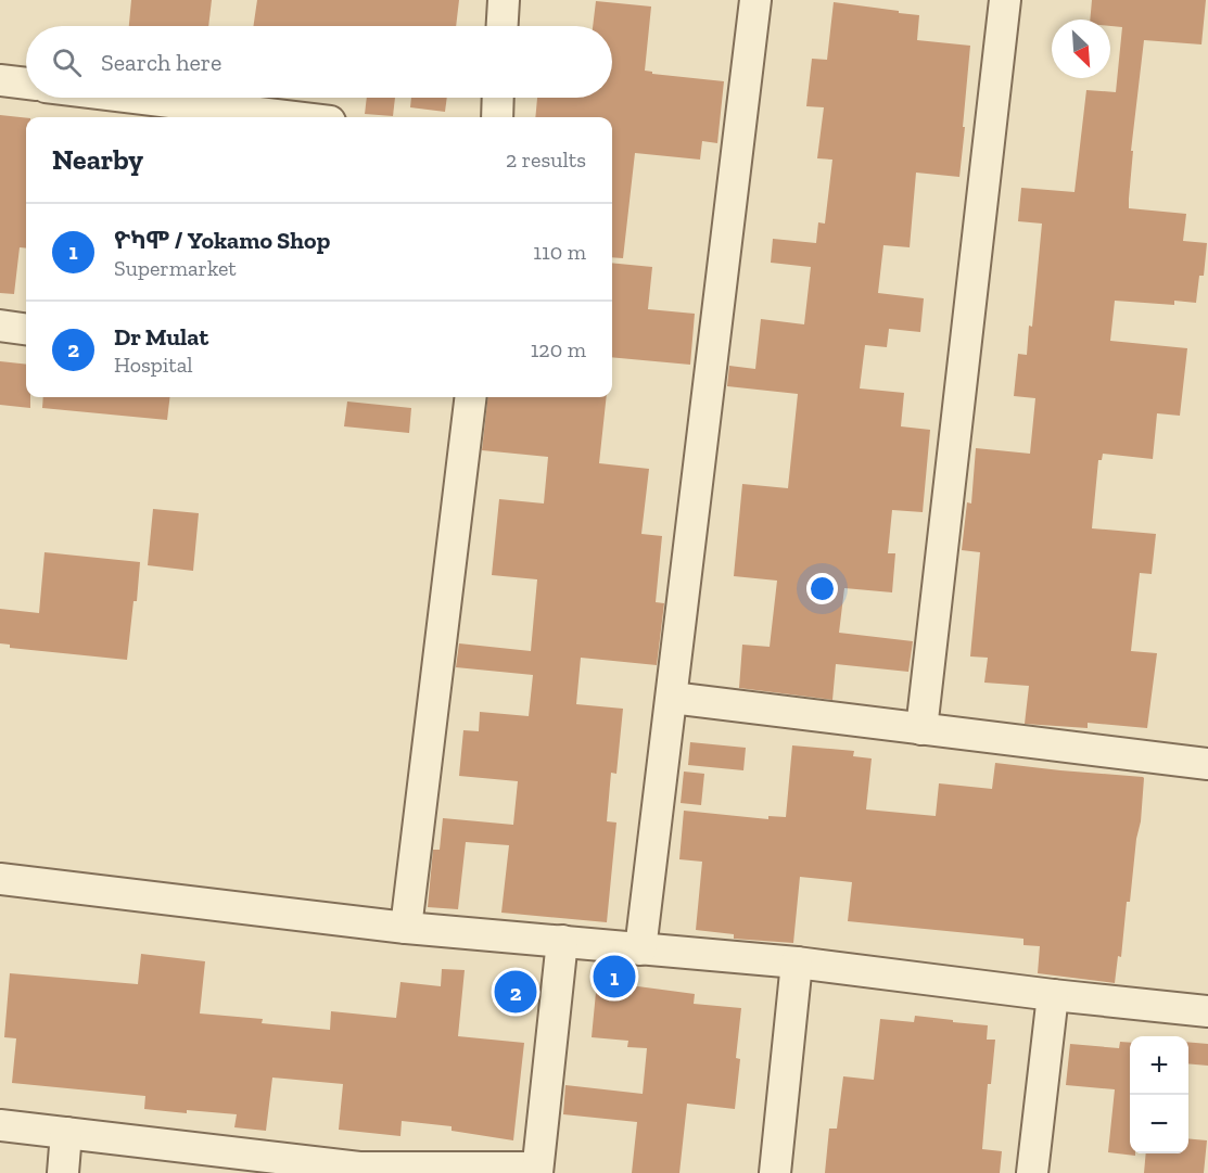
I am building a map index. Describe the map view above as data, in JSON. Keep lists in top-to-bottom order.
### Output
{
  "north": "bottom right",
  "page": {
    "search": "Search here",
    "heading": ["Nearby", "2 results"],
    "list": [
      {
        "mark": "1",
        "name": "ዮካሞ / Yokamo Shop",
        "note": "Supermarket",
        "value": "110 m"
      },
      {
        "mark": "2",
        "name": "Dr Mulat",
        "note": "Hospital",
        "value": "120 m"
      }
    ],
    "pins": ["1", "2"],
    "map_buttons": ["+", "−"]
  }
}
